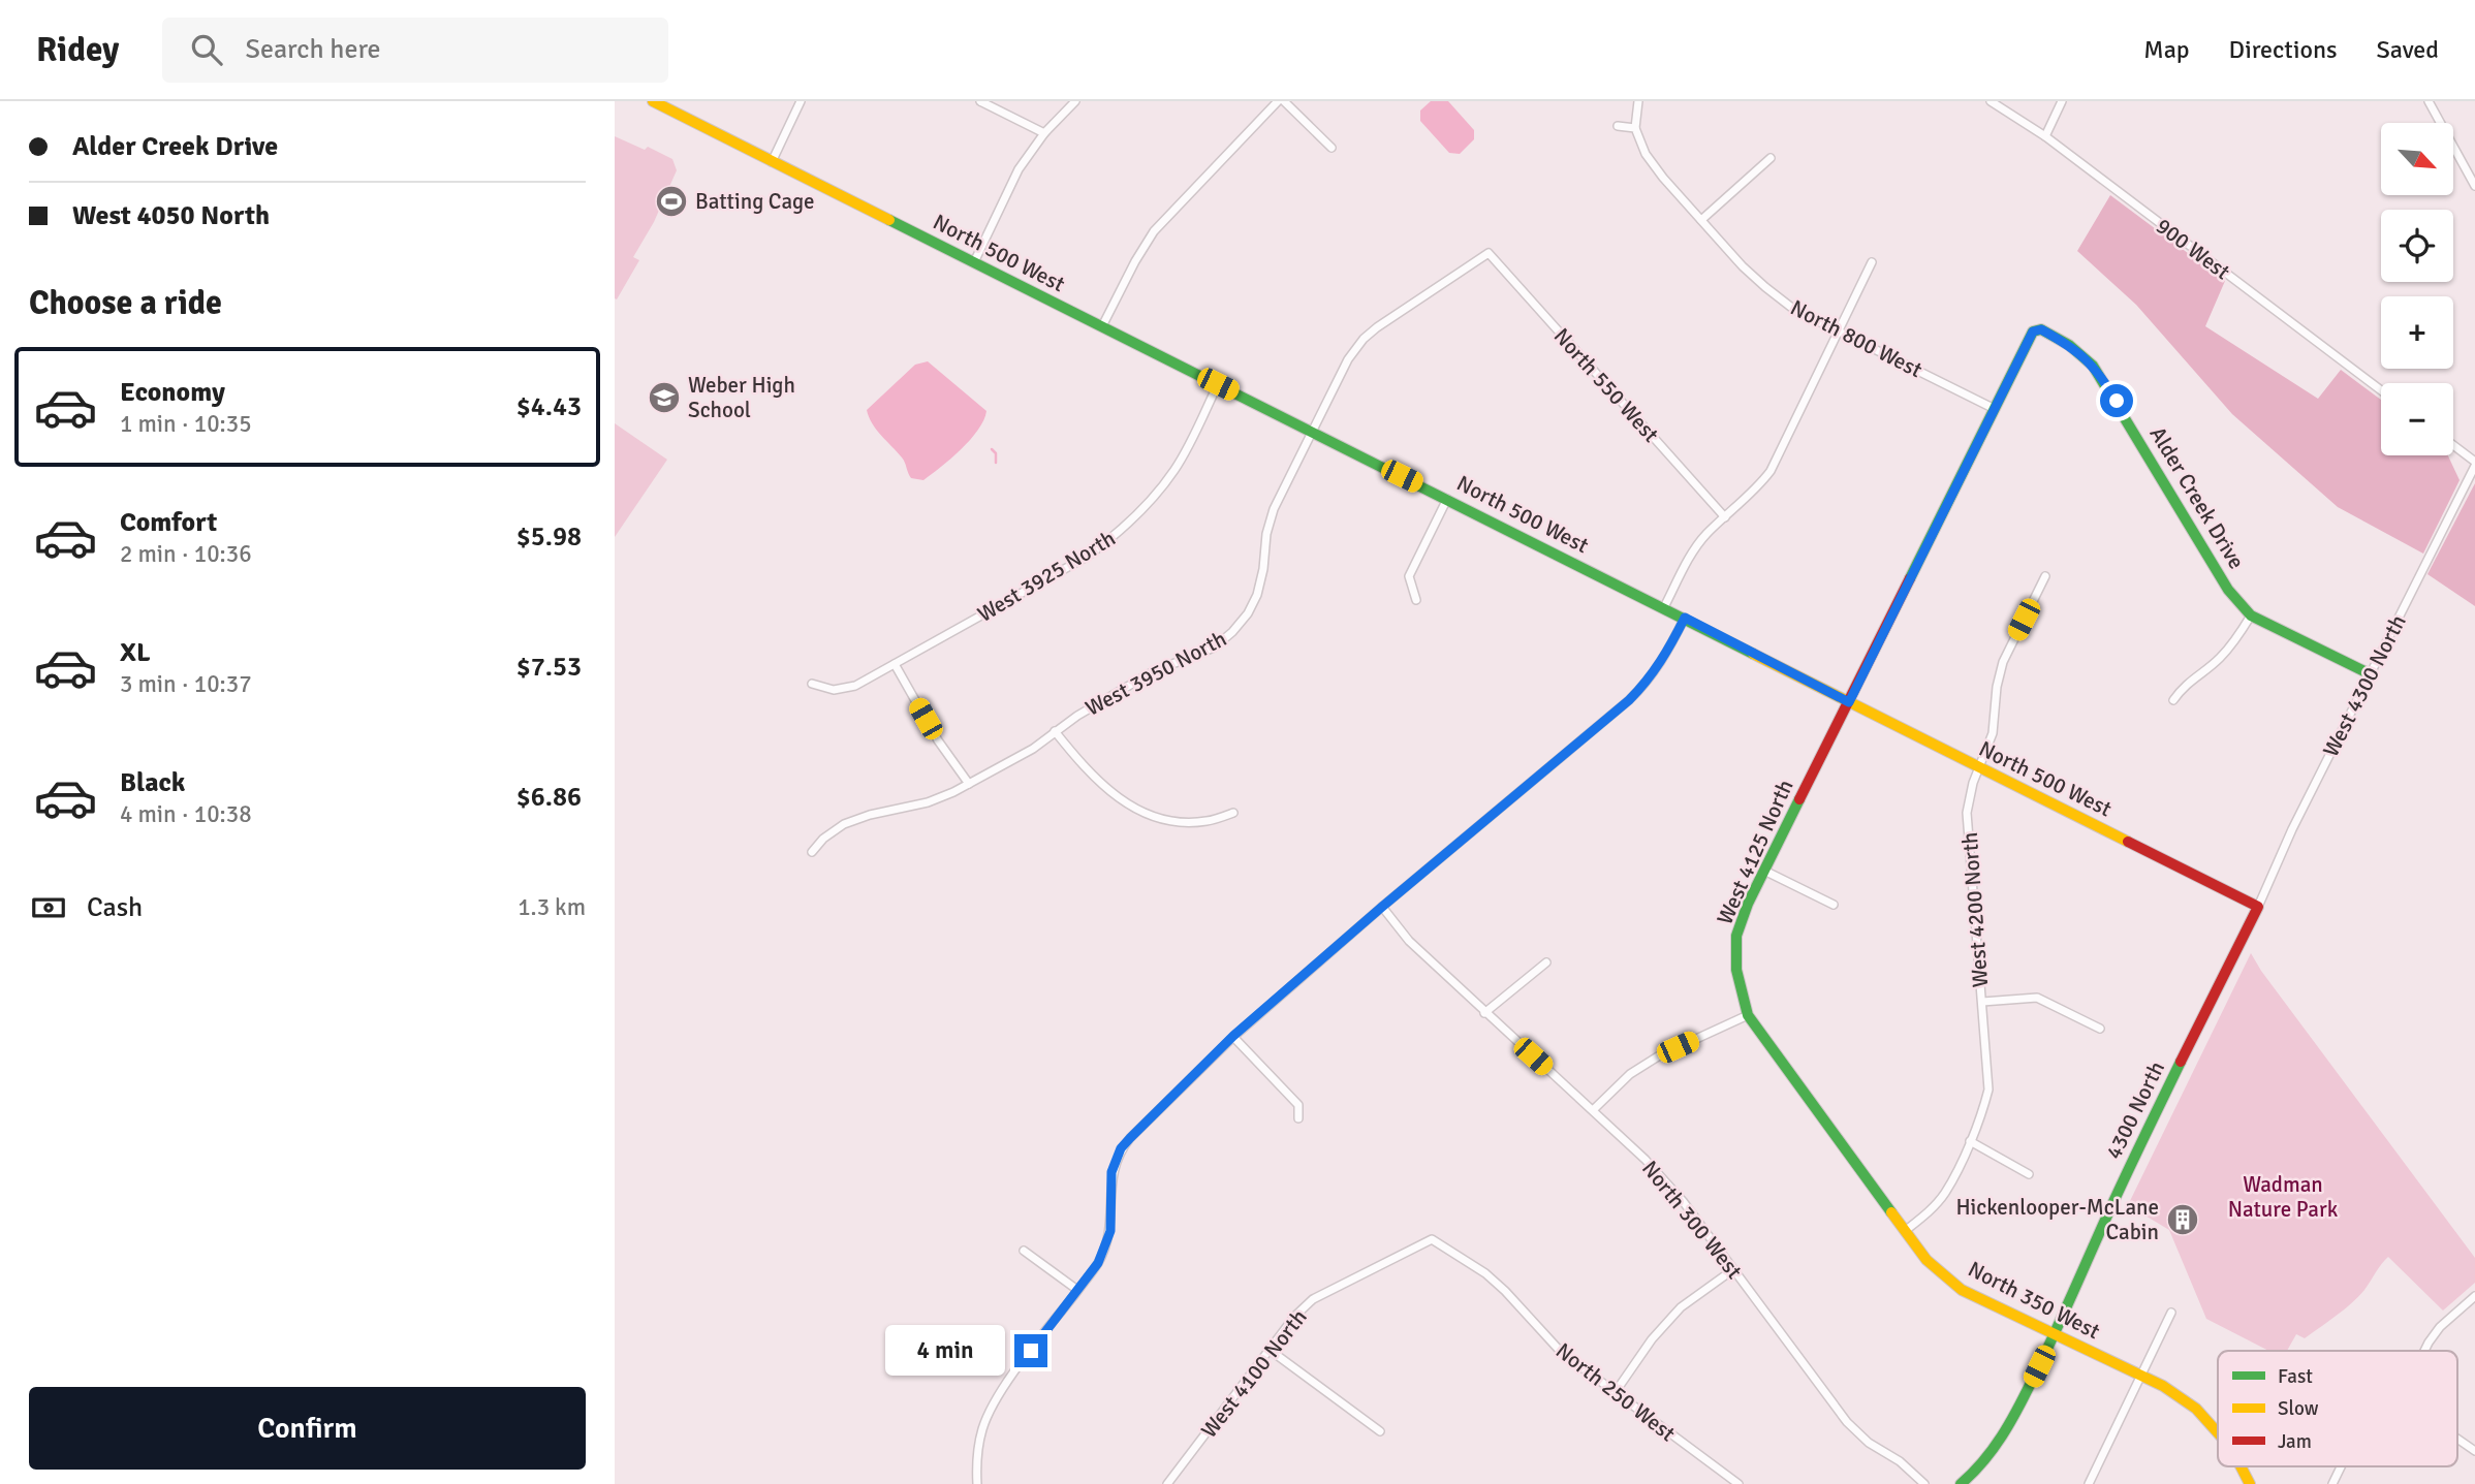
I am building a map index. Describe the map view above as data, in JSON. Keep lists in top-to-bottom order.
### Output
{
  "streets": {
    "street": [
      "900 West",
      "North 500 West",
      "North 800 West",
      "North 550 West",
      "Alder Creek Drive",
      "West 3925 North",
      "West 3950 North",
      "West 4300 North",
      "West 4125 North",
      "West 4200 North",
      "4300 North",
      "North 300 West",
      "North 350 West",
      "West 4100 North",
      "North 250 West"
    ]
  },
  "crossings": [
    ["North 500 West", "Alder Creek Drive"],
    ["North 500 West", "West 3925 North"],
    ["North 500 West", "West 3950 North"],
    ["North 500 West", "West 4300 North"],
    ["North 500 West", "West 4125 North"],
    ["North 500 West", "West 4200 North"],
    ["North 500 West", "4300 North"],
    ["North 800 West", "Alder Creek Drive"],
    ["North 550 West", "West 3950 North"],
    ["Alder Creek Drive", "West 4300 North"],
    ["Alder Creek Drive", "West 4125 North"],
    ["West 4300 North", "4300 North"],
    ["West 4125 North", "North 350 West"],
    ["West 4200 North", "North 350 West"],
    ["4300 North", "North 350 West"],
    ["West 4100 North", "North 250 West"]
  ],
  "parks": ["Wadman Nature Park"],
  "places": {
    "sports": ["Batting Cage"],
    "school or university": ["Weber High School"],
    "building": ["Hickenlooper-McLane Cabin"]
  },
  "legend": ["Fast", "Slow", "Jam"],
  "north": "bottom right",
  "page": {
    "header": "Ridey",
    "search": "Search here",
    "nav": ["Map", "Directions", "Saved"],
    "banner": ["Alder Creek Drive", "West 4050 North"],
    "map_buttons": ["+", "−"],
    "heading": "Choose a ride",
    "list": [
      {
        "name": "Economy",
        "note": "1 min · 10:35",
        "value": "$4.43"
      },
      {
        "name": "Comfort",
        "note": "2 min · 10:36",
        "value": "$5.98"
      },
      {
        "name": "XL",
        "note": "3 min · 10:37",
        "value": "$7.53"
      },
      {
        "name": "Black",
        "note": "4 min · 10:38",
        "value": "$6.86"
      }
    ],
    "pay": ["Cash", "1.3 km"],
    "bubble": "4 min",
    "buttons": "Confirm"
  }
}
